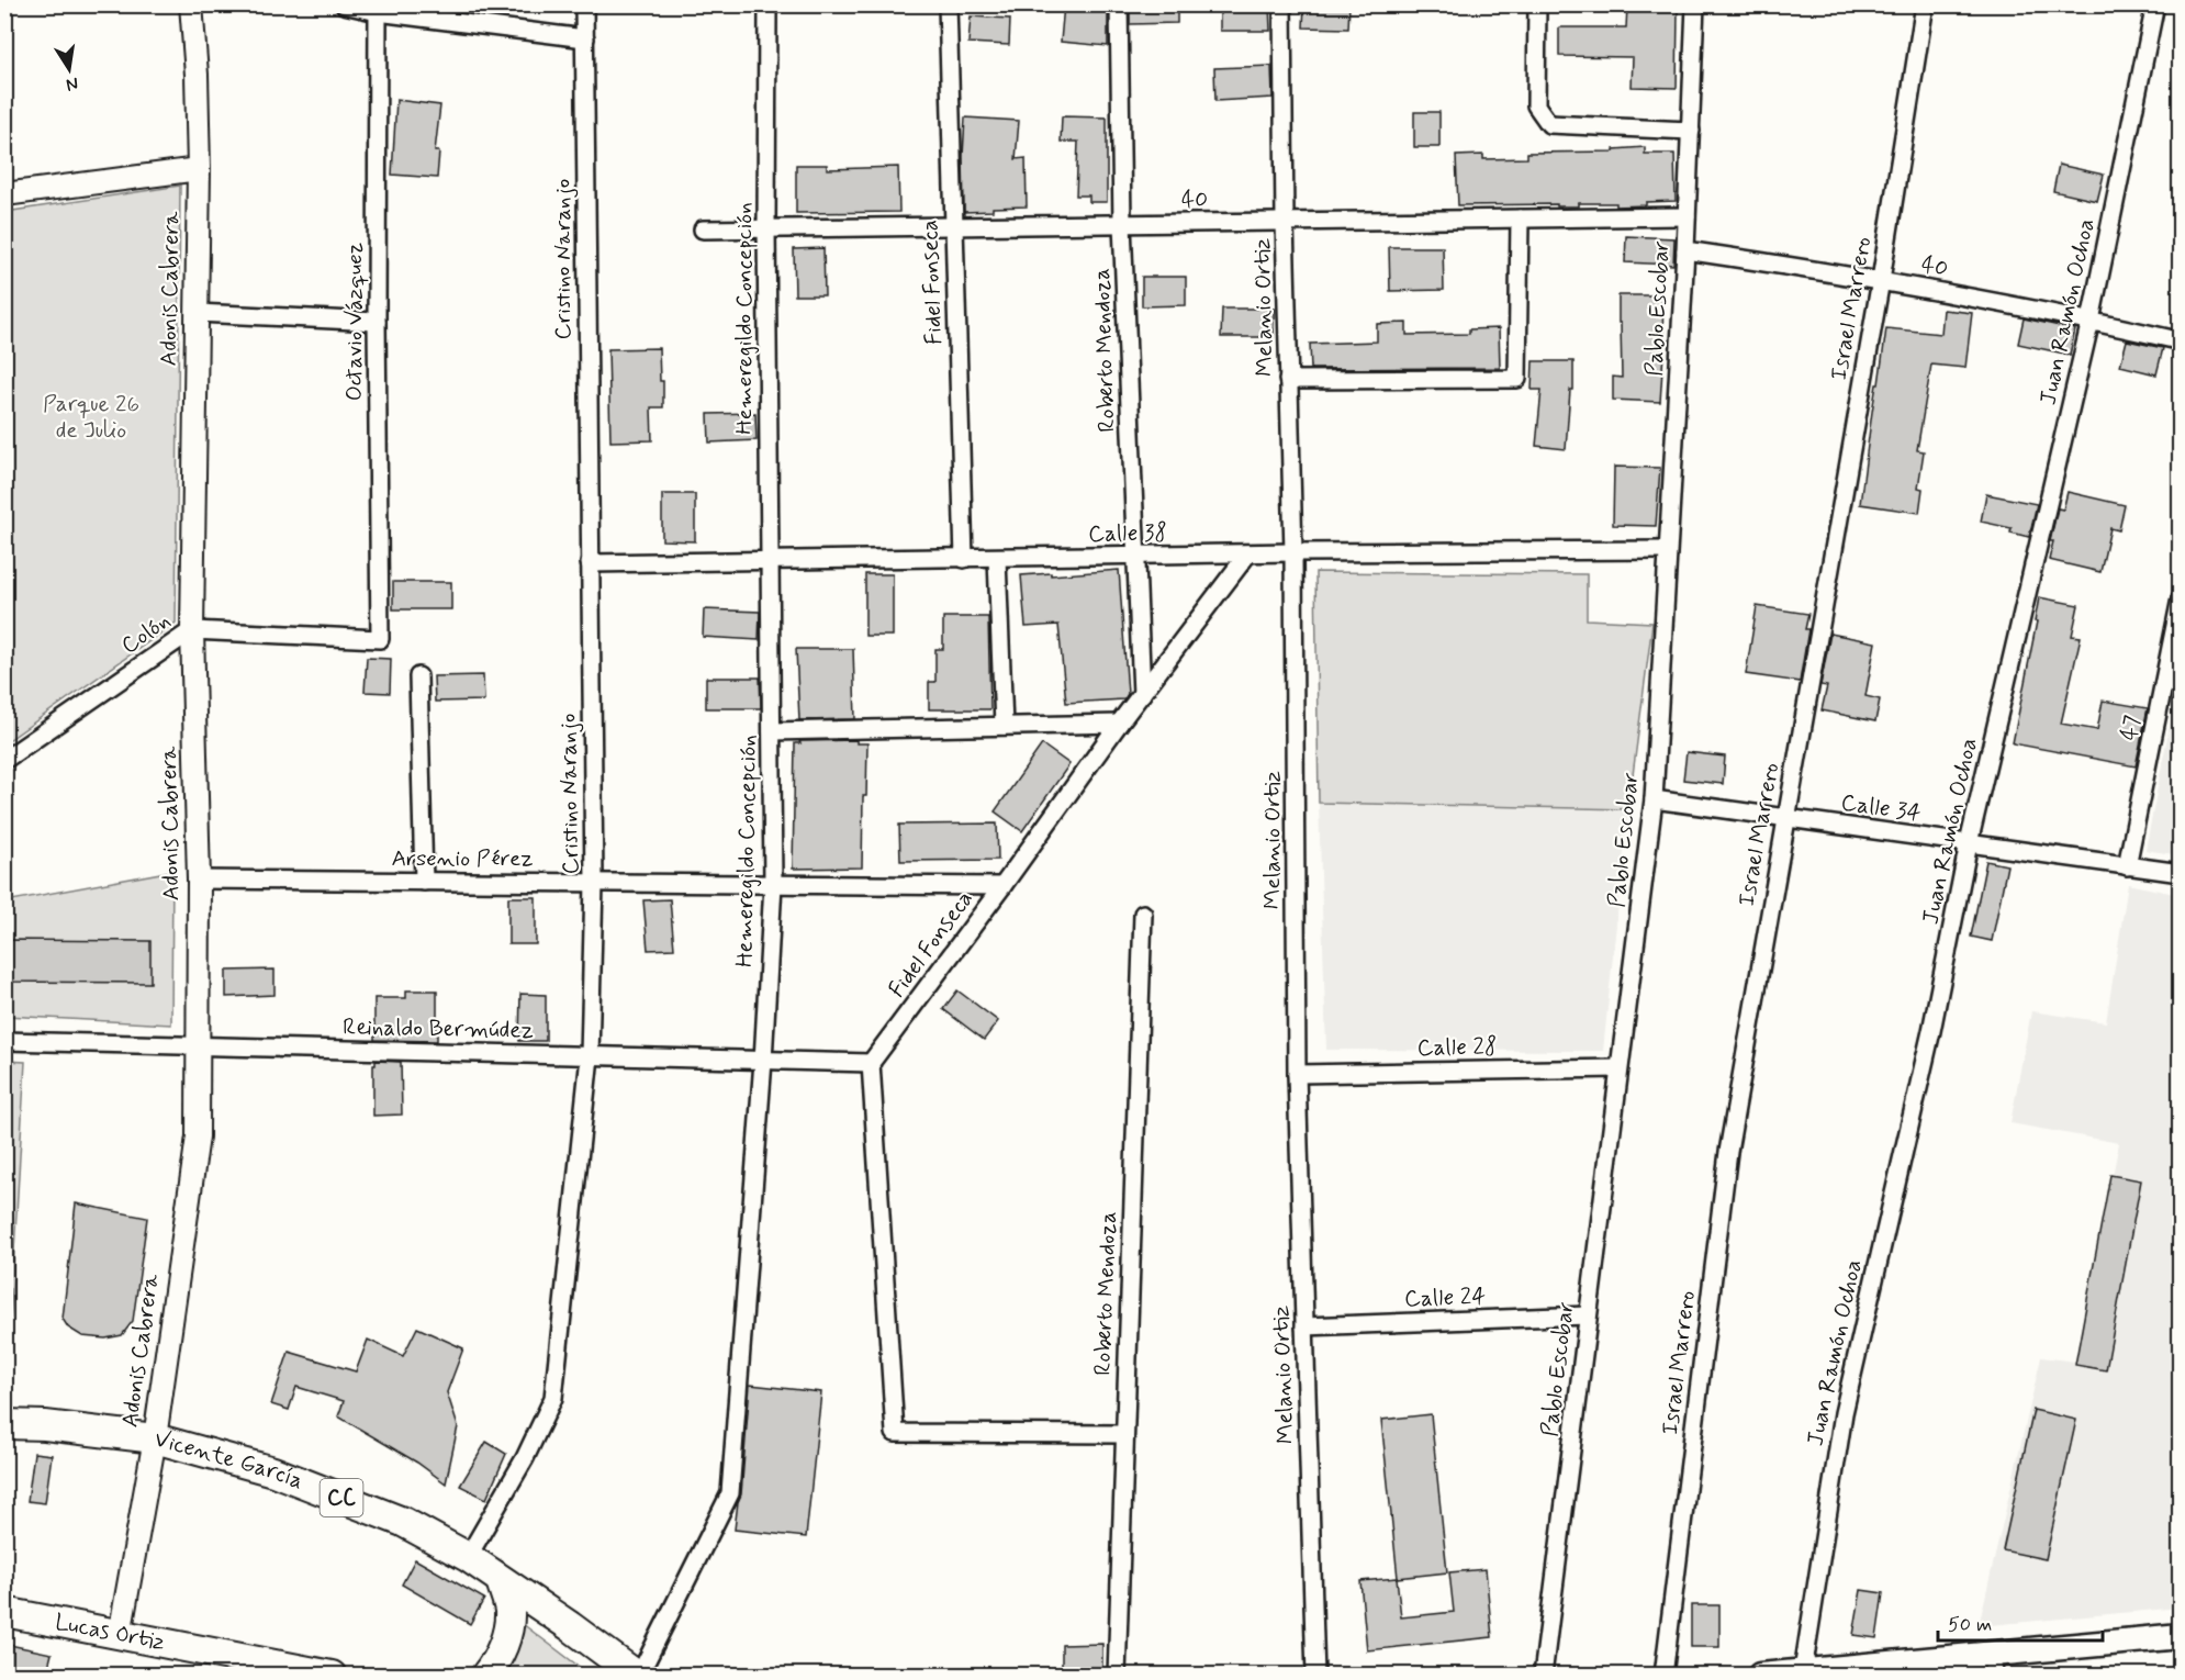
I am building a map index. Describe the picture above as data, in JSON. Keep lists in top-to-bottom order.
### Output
{
  "streets": {
    "main road": ["Vicente García", "CC", "Lucas Ortiz"],
    "street": [
      "40",
      "Cristino Naranjo",
      "Fidel Fonseca",
      "Adonis Cabrera",
      "Melanio Ortiz",
      "Pablo Escobar",
      "Israel Marrero",
      "Juan Ramón Ochoa",
      "Hemeregildo Concepción",
      "Octavio Vázquez",
      "Roberto Mendoza",
      "Calle 38",
      "Colón",
      "47",
      "Calle 34",
      "Arsenio Pérez",
      "Reinaldo Bermúdez",
      "Calle 28",
      "Calle 24"
    ]
  },
  "crossings": [
    ["40", "Fidel Fonseca"],
    ["40", "Melanio Ortiz"],
    ["40", "Pablo Escobar"],
    ["40", "Israel Marrero"],
    ["40", "Juan Ramón Ochoa"],
    ["40", "Hemeregildo Concepción"],
    ["40", "Roberto Mendoza"],
    ["Cristino Naranjo", "Calle 38"],
    ["Cristino Naranjo", "Arsenio Pérez"],
    ["Cristino Naranjo", "Reinaldo Bermúdez"],
    ["Cristino Naranjo", "Vicente García"],
    ["Fidel Fonseca", "Roberto Mendoza"],
    ["Fidel Fonseca", "Calle 38"],
    ["Fidel Fonseca", "Arsenio Pérez"],
    ["Fidel Fonseca", "Reinaldo Bermúdez"],
    ["Adonis Cabrera", "Colón"],
    ["Adonis Cabrera", "Arsenio Pérez"],
    ["Adonis Cabrera", "Reinaldo Bermúdez"],
    ["Adonis Cabrera", "Vicente García"],
    ["Adonis Cabrera", "Lucas Ortiz"],
    ["Melanio Ortiz", "Calle 38"],
    ["Melanio Ortiz", "Calle 28"],
    ["Melanio Ortiz", "Calle 24"],
    ["Pablo Escobar", "Calle 38"],
    ["Pablo Escobar", "Calle 34"],
    ["Pablo Escobar", "Calle 28"],
    ["Pablo Escobar", "Calle 24"],
    ["Israel Marrero", "Calle 34"],
    ["Juan Ramón Ochoa", "Calle 34"],
    ["Hemeregildo Concepción", "Calle 38"],
    ["Hemeregildo Concepción", "Arsenio Pérez"],
    ["Hemeregildo Concepción", "Reinaldo Bermúdez"],
    ["Hemeregildo Concepción", "Vicente García"],
    ["Octavio Vázquez", "Colón"],
    ["Roberto Mendoza", "Calle 38"],
    ["47", "Calle 34"]
  ],
  "parks": ["Parque 26 de Julio"],
  "scale_bar": "50 m",
  "north": "bottom"
}
